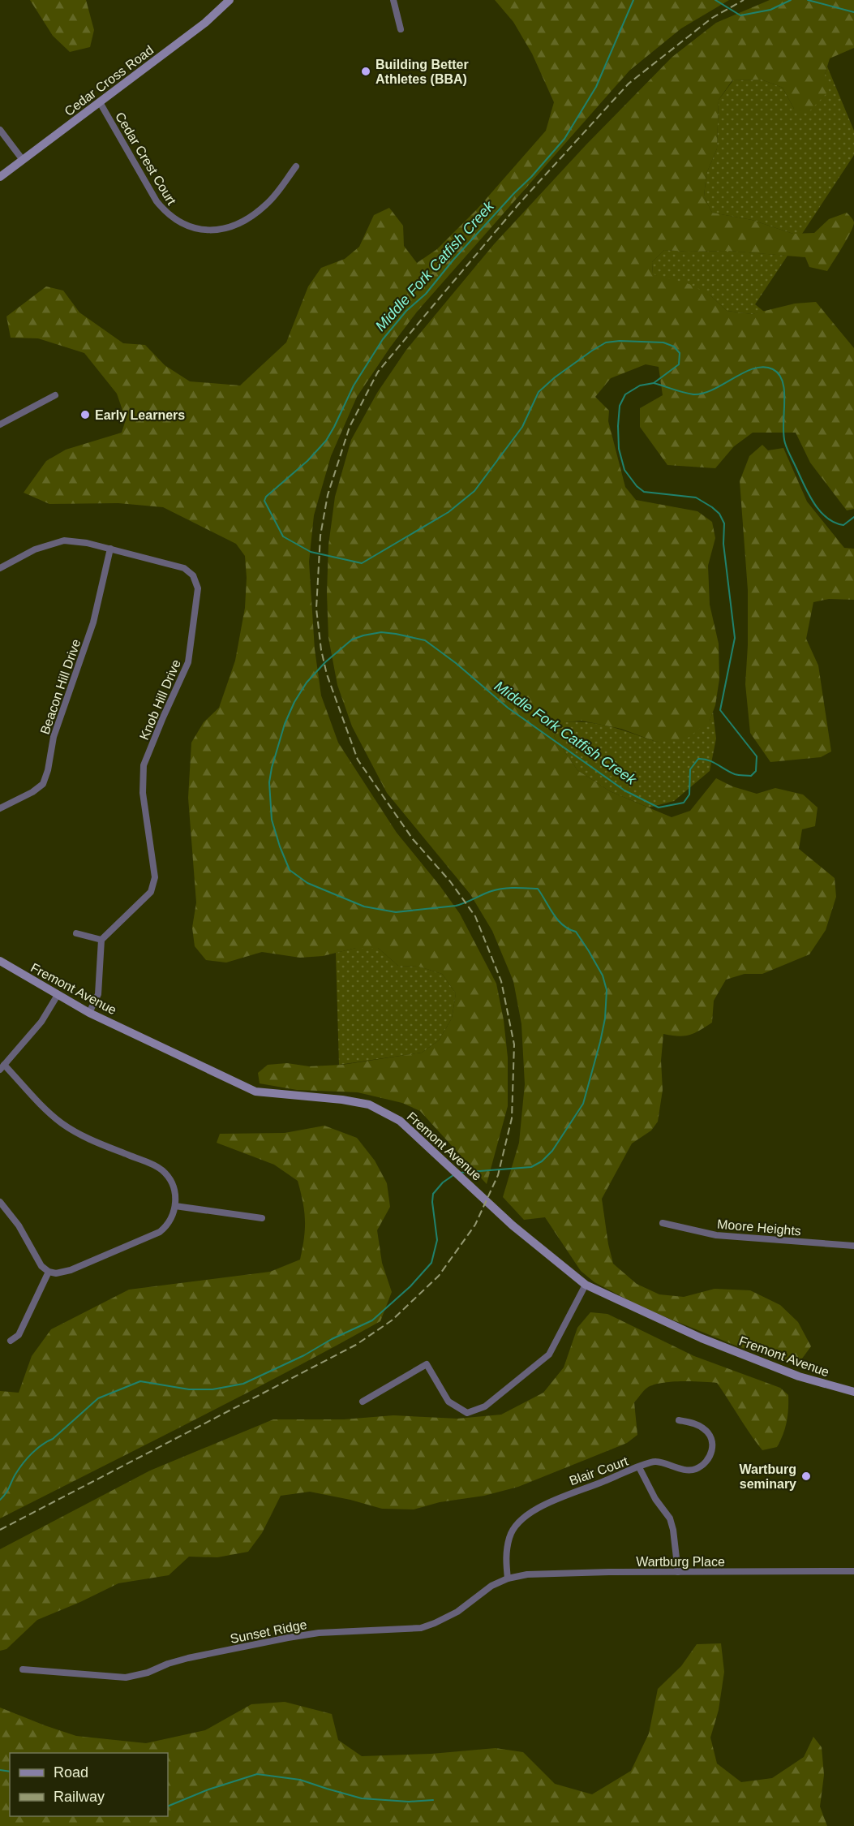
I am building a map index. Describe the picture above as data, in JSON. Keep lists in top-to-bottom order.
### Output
{
  "streets": {
    "main road": ["Cedar Cross Road", "Fremont Avenue"],
    "street": [
      "Cedar Crest Court",
      "Beacon Hill Drive",
      "Knob Hill Drive",
      "Moore Heights",
      "Blair Court",
      "Wartburg Place",
      "Sunset Ridge"
    ]
  },
  "crossings": [
    ["Cedar Cross Road", "Cedar Crest Court"],
    ["Beacon Hill Drive", "Knob Hill Drive"],
    ["Blair Court", "Wartburg Place"],
    ["Blair Court", "Sunset Ridge"],
    ["Wartburg Place", "Sunset Ridge"]
  ],
  "water": ["Middle Fork Catfish Creek"],
  "places": ["Building Better Athletes (BBA)", "Early Learners", "Wartburg seminary"],
  "legend": ["Road", "Railway"]
}
